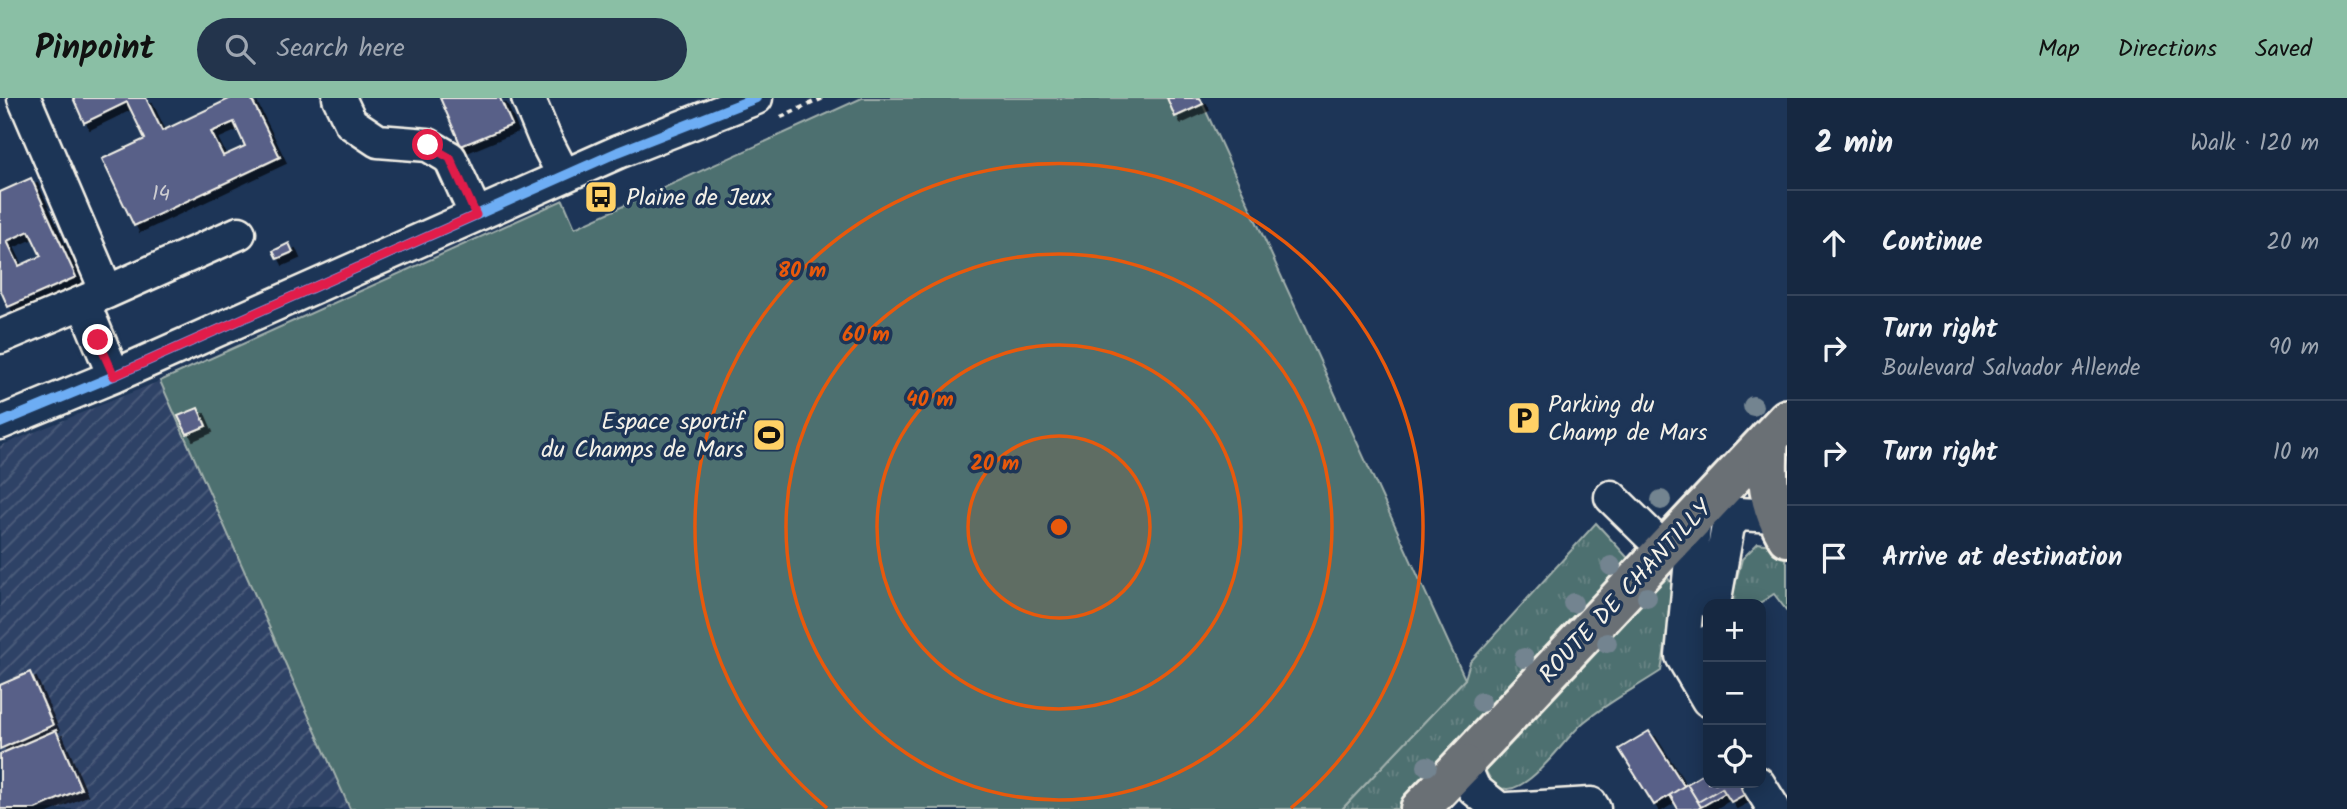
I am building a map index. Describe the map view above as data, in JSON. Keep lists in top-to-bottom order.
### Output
{
  "streets": {
    "main road": ["ROUTE DE CHANTILLY"]
  },
  "places": {
    "bus stop": ["Plaine de Jeux"],
    "parking": ["Parking du Champ de Mars"],
    "sports": ["Espace sportif du Champs de Mars"]
  },
  "house_numbers": ["14"],
  "page": {
    "header": "Pinpoint",
    "search": "Search here",
    "nav": ["Map", "Directions", "Saved"],
    "heading": ["2 min", "Walk · 120 m"],
    "list": [
      ["Continue", "20 m"],
      ["Turn right", "Boulevard Salvador Allende", "90 m"],
      ["Turn right", "10 m"],
      "Arrive at destination"
    ],
    "map_buttons": ["+", "−"]
  },
  "rings": [
    "80 m",
    "60 m",
    "40 m",
    "20 m"
  ]
}
